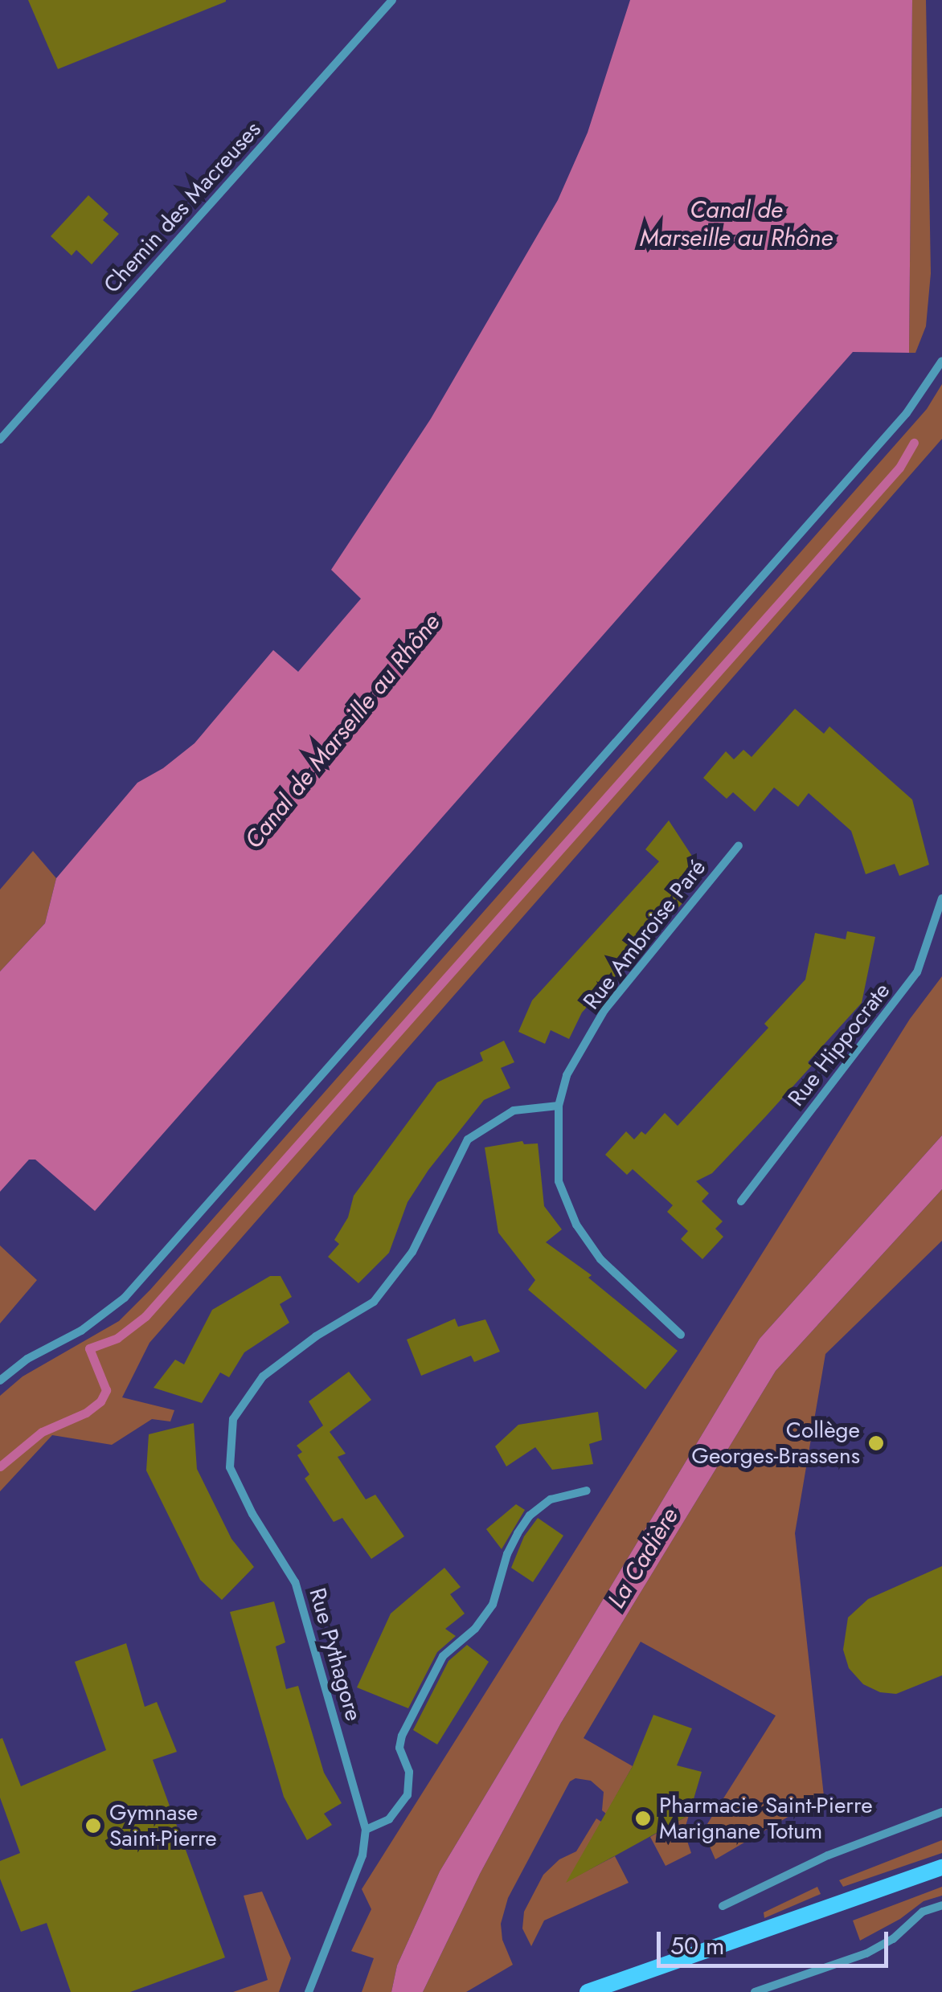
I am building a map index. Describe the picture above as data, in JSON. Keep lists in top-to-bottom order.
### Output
{
  "streets": {
    "street": [
      "Chemin des Macreuses",
      "Rue Ambroise Paré",
      "Rue Hippocrate",
      "Rue Pythagore"
    ]
  },
  "crossings": [
    ["Rue Ambroise Paré", "Rue Pythagore"]
  ],
  "water": ["Canal de Marseille au Rhône", "La Cadière"],
  "places": ["Collège Georges-Brassens", "Pharmacie Saint-Pierre Marignane Totum", "Gymnase Saint-Pierre"],
  "scale_bar": "50 m"
}
